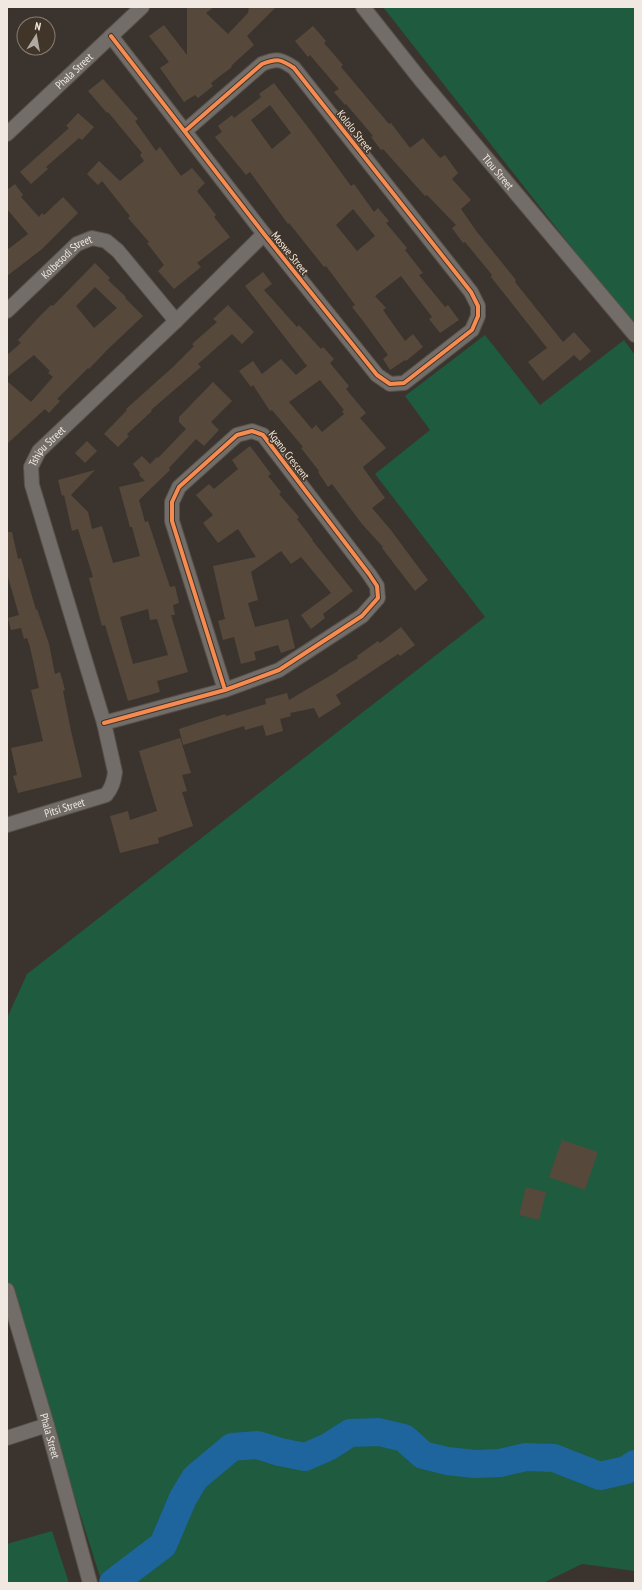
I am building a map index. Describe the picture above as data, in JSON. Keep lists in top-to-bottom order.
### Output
{
  "streets": {
    "street": [
      "Phala Street",
      "Kololo Street",
      "Tlou Street",
      "Moswe Street",
      "Kolbesodi Street",
      "Tshipu Street",
      "Kgano Crescent",
      "Pitsi Street"
    ]
  },
  "crossings": [
    ["Phala Street", "Moswe Street"],
    ["Kololo Street", "Moswe Street"],
    ["Moswe Street", "Tshipu Street"],
    ["Kolbesodi Street", "Tshipu Street"],
    ["Tshipu Street", "Kgano Crescent"],
    ["Tshipu Street", "Pitsi Street"]
  ],
  "north": "top"
}
